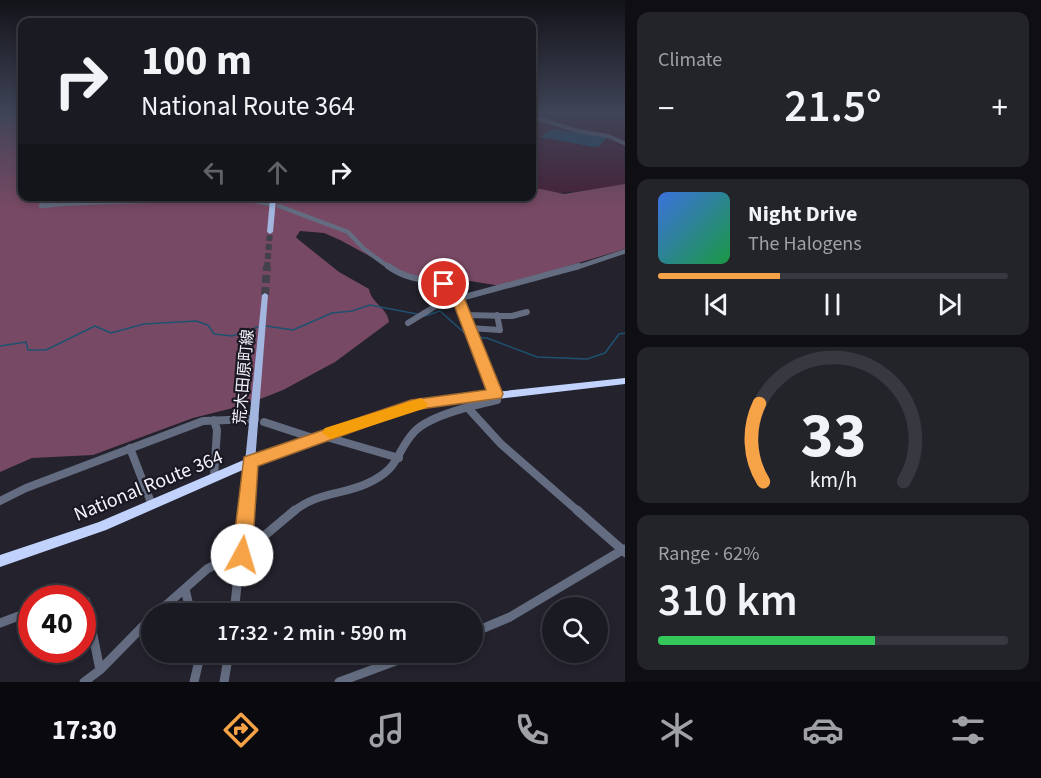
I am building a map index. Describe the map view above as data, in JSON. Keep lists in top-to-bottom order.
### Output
{
  "streets": {
    "highway": ["National Route 364"],
    "main road": ["荒木田原町線"]
  },
  "crossings": [
    ["荒木田原町線", "National Route 364"]
  ],
  "page": {
    "tile": [
      "Climate",
      ["Range · 62%", "310 km"]
    ],
    "turn": ["100 m", "National Route 364"],
    "heat": ["−", "21.5°", "+"],
    "song": ["Night Drive", "The Halogens"],
    "limit": "40",
    "trip": "17:32 · 2 min · 590 m",
    "tabs": "17:30",
    "gauge": ["33", "km/h"]
  }
}
